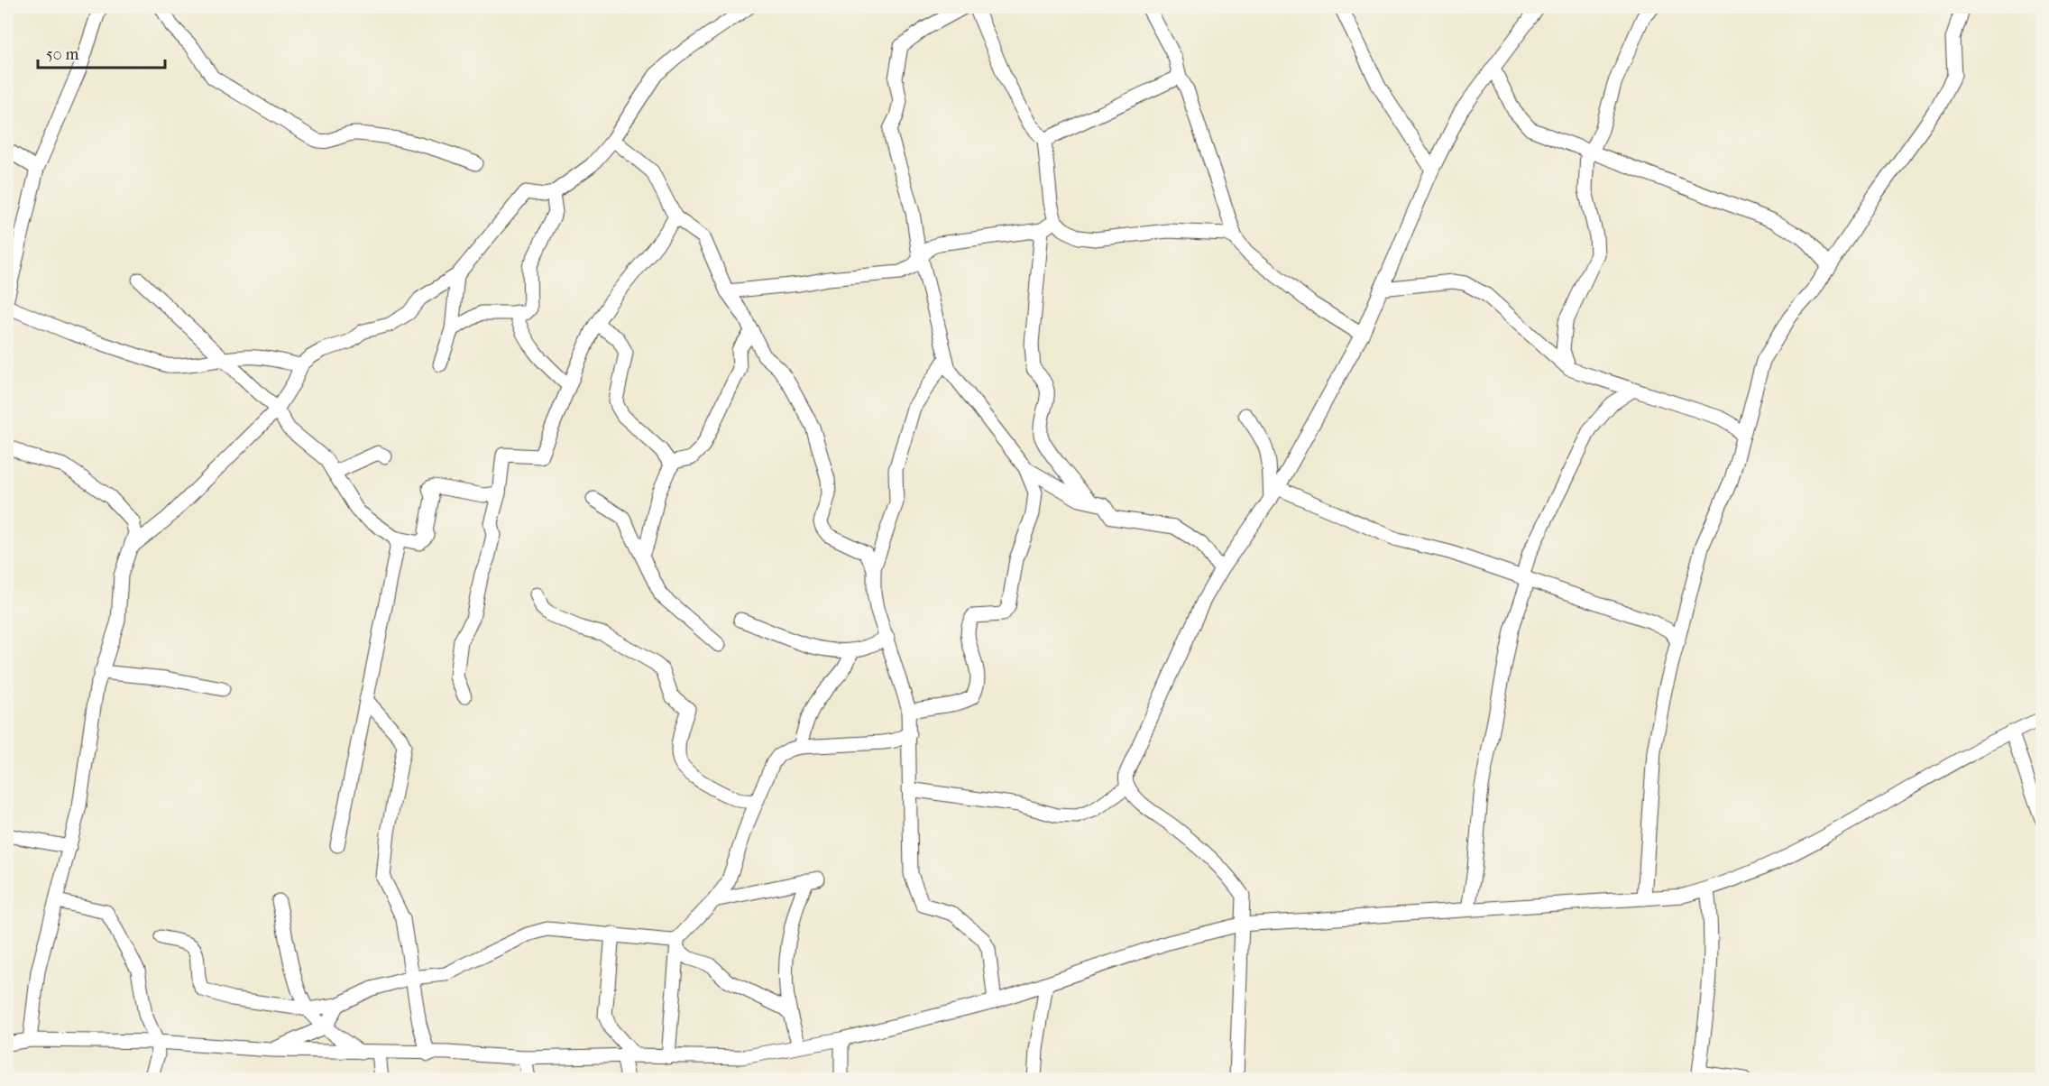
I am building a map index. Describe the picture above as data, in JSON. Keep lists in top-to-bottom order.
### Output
{
  "scale_bar": "50 m"
}
